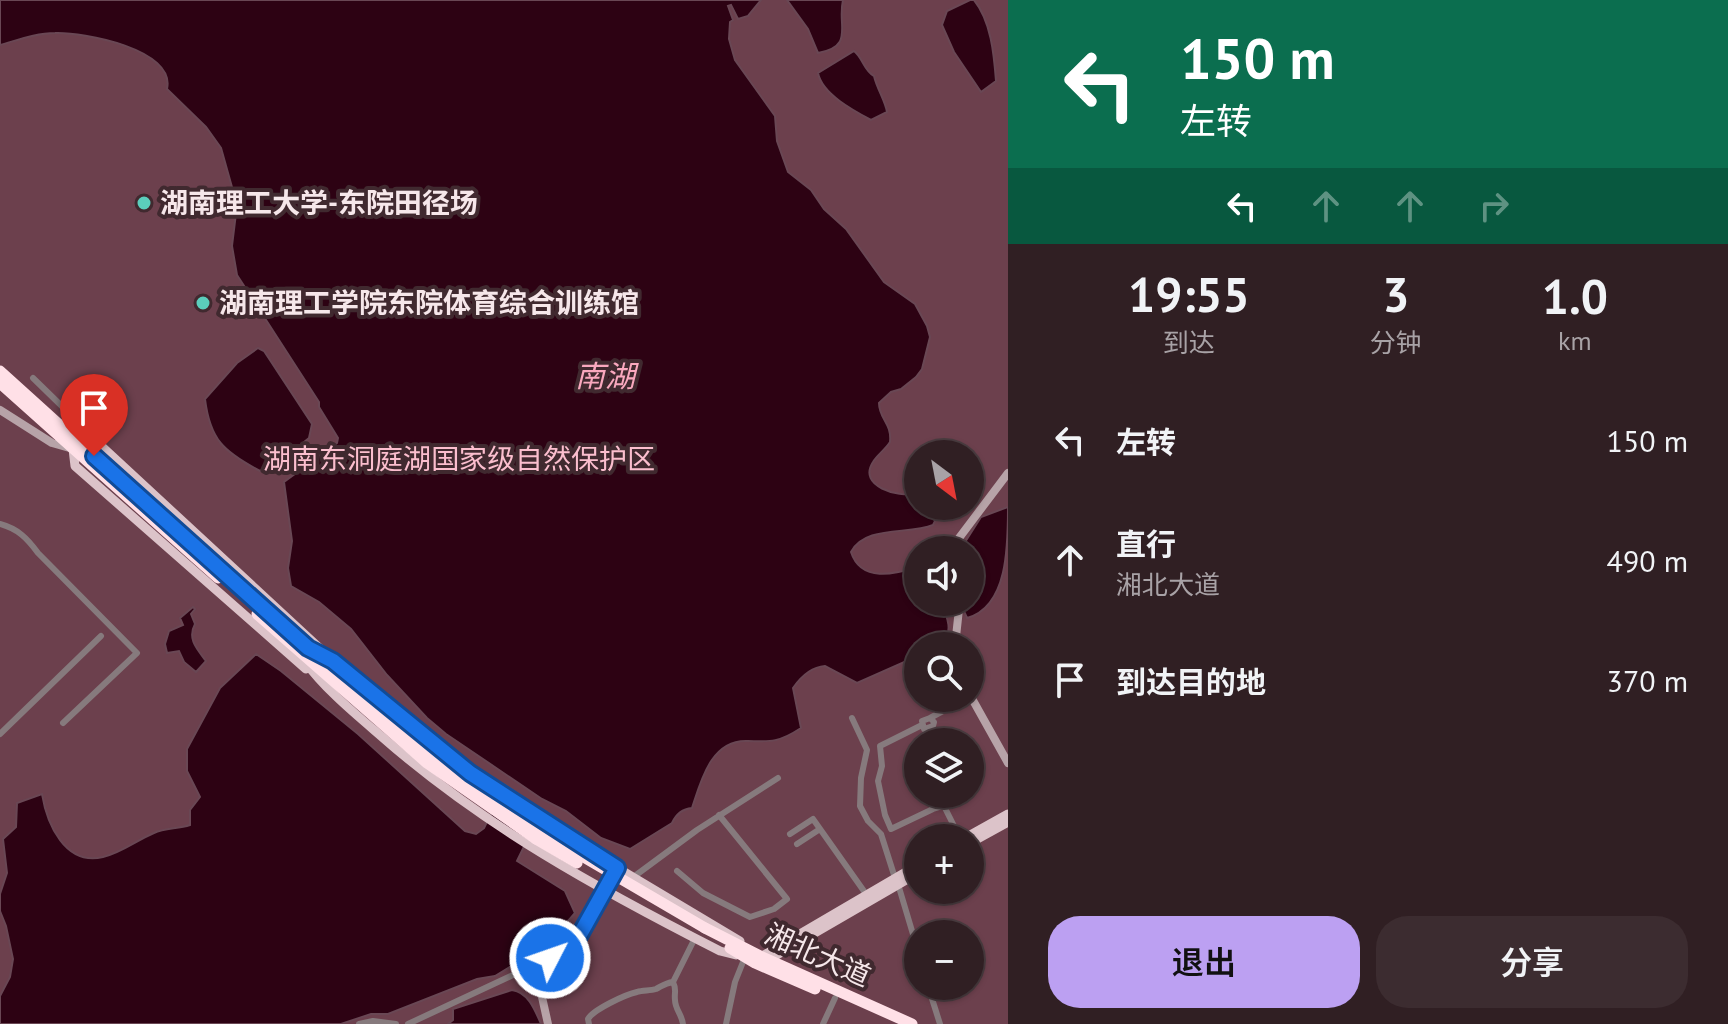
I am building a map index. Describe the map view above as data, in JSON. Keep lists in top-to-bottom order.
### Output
{
  "streets": {
    "highway": ["湘北大道"]
  },
  "water": ["南湖"],
  "parks": ["湖南东洞庭湖国家级自然保护区"],
  "places": ["湖南理工大学-东院田径场", "湖南理工学院东院体育综合训练馆"],
  "north": "bottom right",
  "page": {
    "turn": ["150 m", "左转"],
    "eta": [
      "19:55",
      "到达",
      "3",
      "分钟",
      "1.0",
      "km"
    ],
    "list": [
      {
        "name": "左转",
        "value": "150 m"
      },
      {
        "name": "直行",
        "note": "湘北大道",
        "value": "490 m"
      },
      {
        "name": "到达目的地",
        "value": "370 m"
      }
    ],
    "map_buttons": ["+", "−"],
    "buttons": ["退出", "分享"]
  }
}
